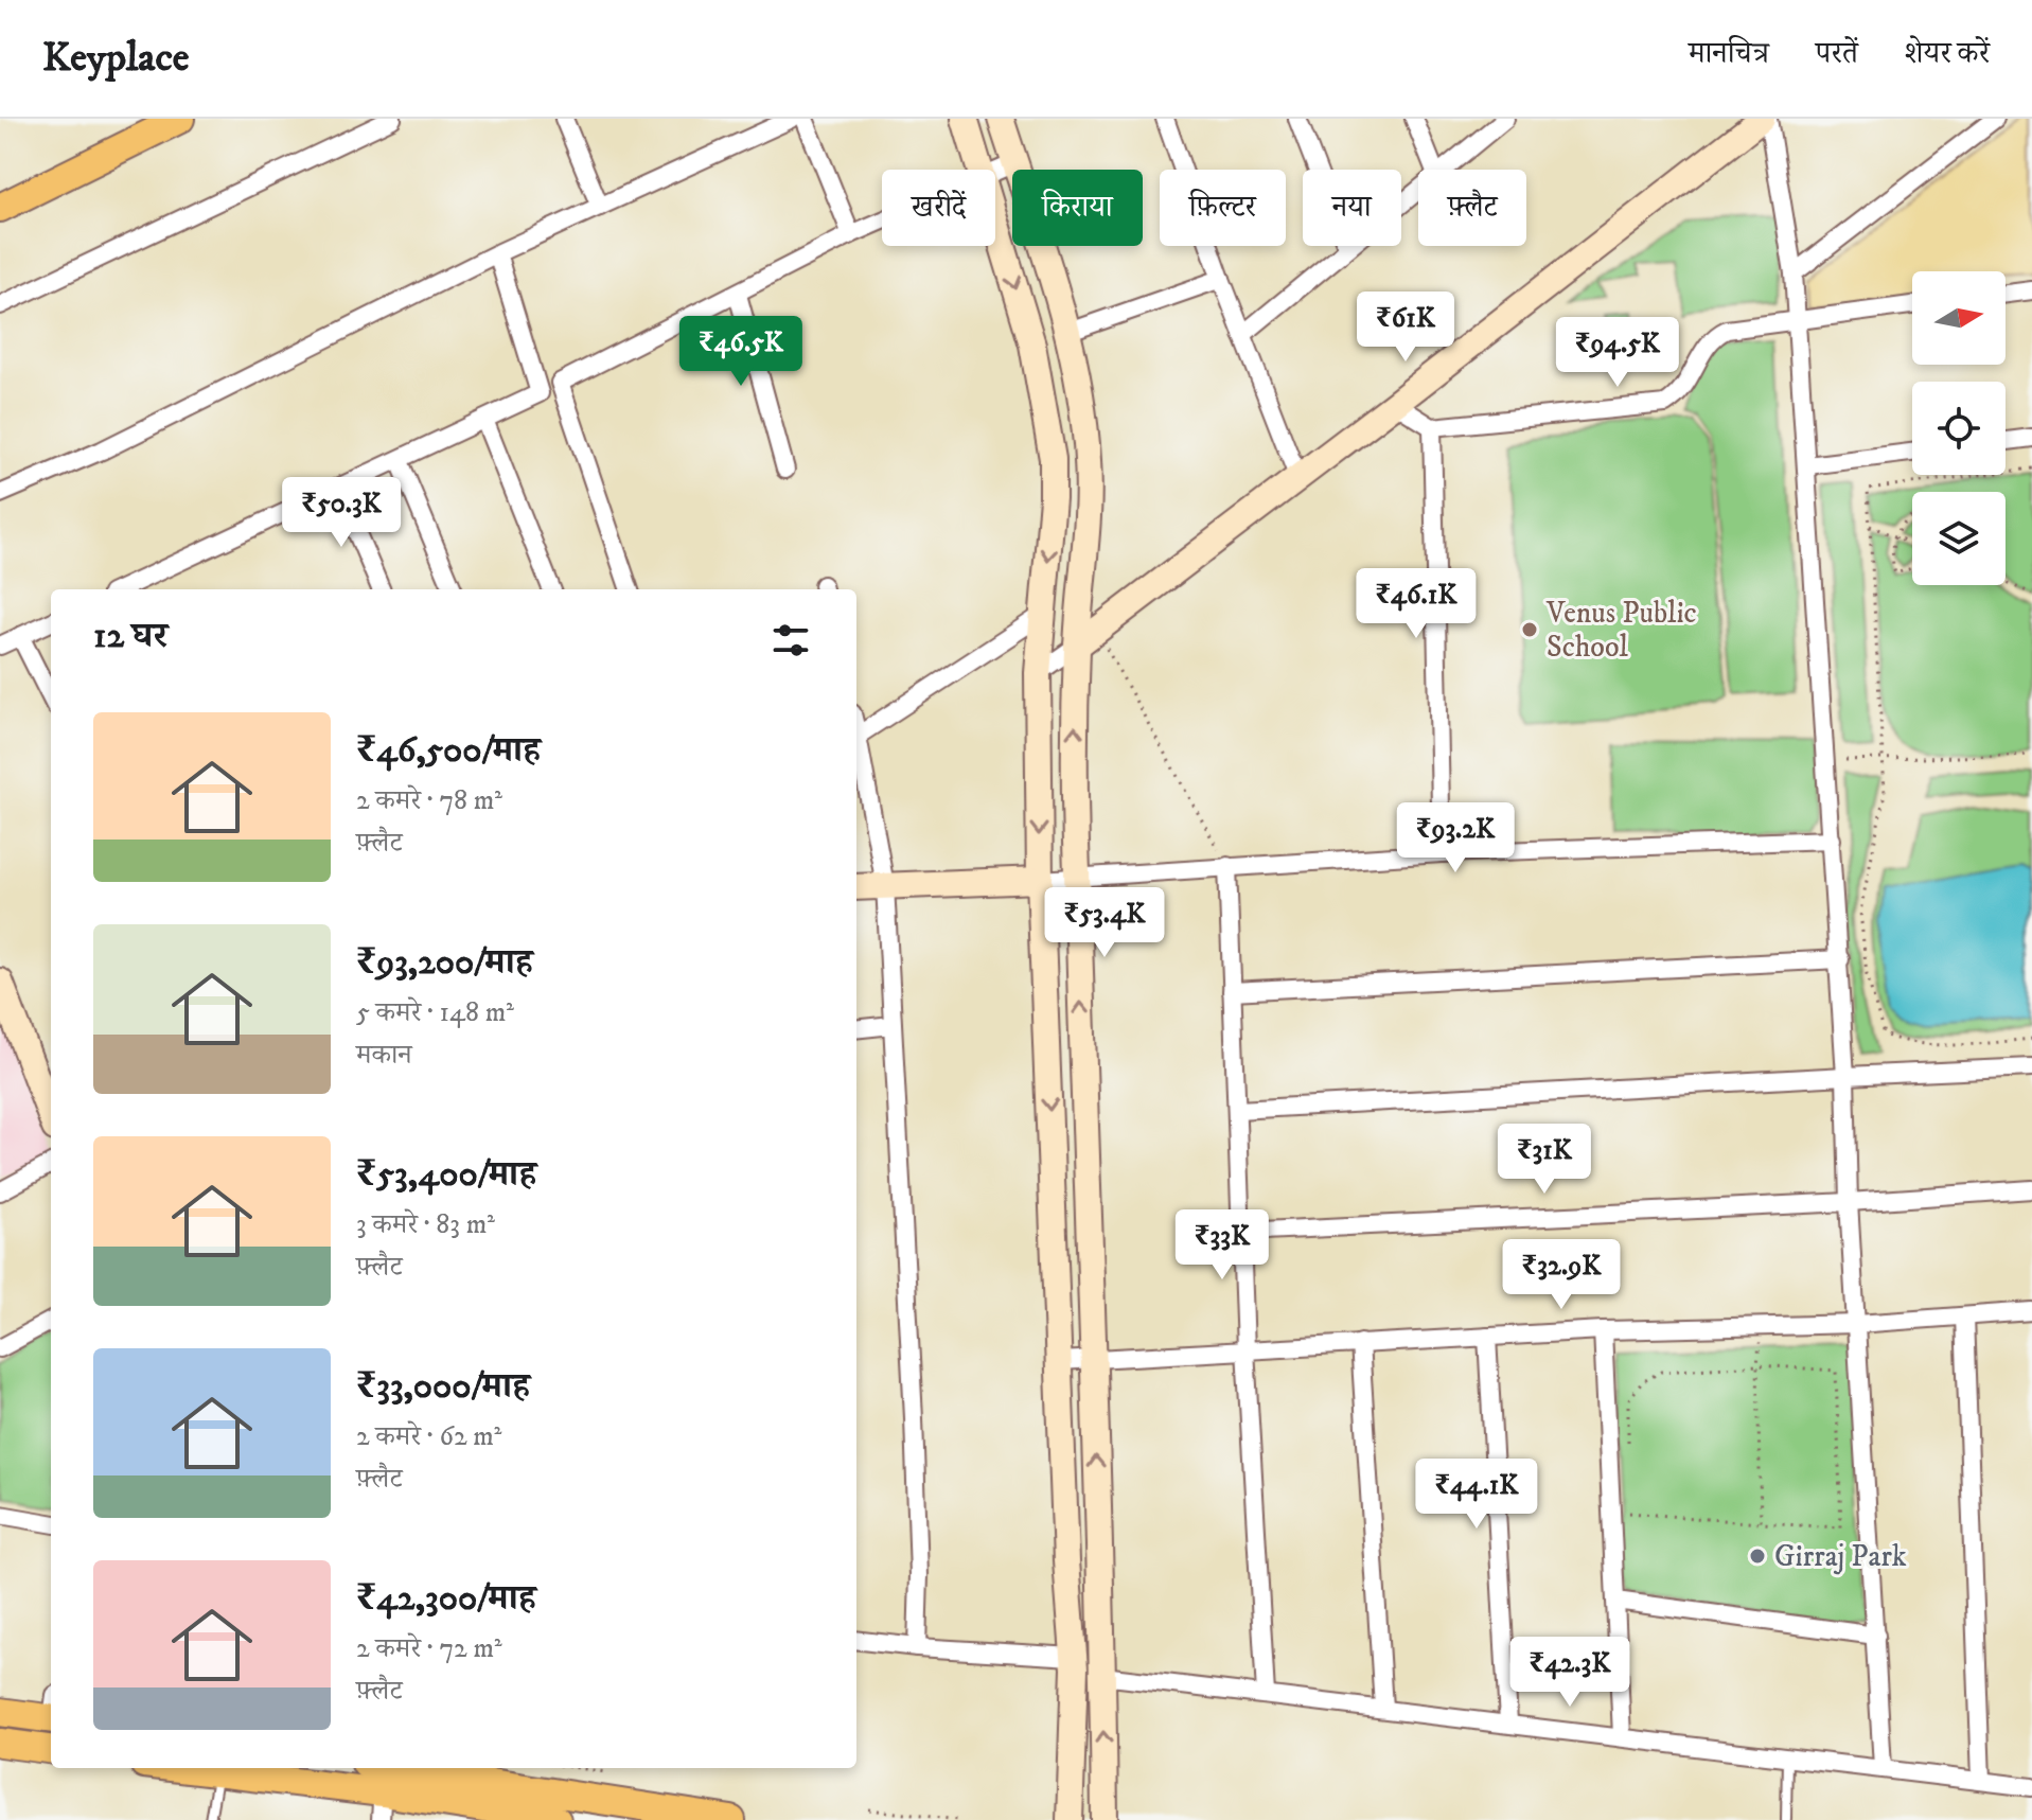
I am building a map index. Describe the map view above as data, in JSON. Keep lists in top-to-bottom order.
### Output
{
  "places": ["Venus Public School", "Girraj Park"],
  "north": "right",
  "page": {
    "header": "Keyplace",
    "nav": ["मानचित्र", "परतें", "शेयर करें"],
    "chip": [
      "खरीदें",
      "किराया",
      "फ़िल्टर",
      "नया",
      "फ़्लैट"
    ],
    "price": [
      "₹61K",
      "₹46.5K",
      "₹94.5K",
      "₹50.3K",
      "₹46.1K",
      "₹93.2K",
      "₹53.4K",
      "₹31K",
      "₹33K",
      "₹32.9K",
      "₹44.1K",
      "₹42.3K"
    ],
    "heading": "12 घर",
    "list": [
      {
        "name": "₹46,500/माह",
        "note": "2 कमरे · 78 m² · फ़्लैट"
      },
      {
        "name": "₹93,200/माह",
        "note": "5 कमरे · 148 m² · मकान"
      },
      {
        "name": "₹53,400/माह",
        "note": "3 कमरे · 83 m² · फ़्लैट"
      },
      {
        "name": "₹33,000/माह",
        "note": "2 कमरे · 62 m² · फ़्लैट"
      },
      {
        "name": "₹42,300/माह",
        "note": "2 कमरे · 72 m² · फ़्लैट"
      }
    ]
  }
}
